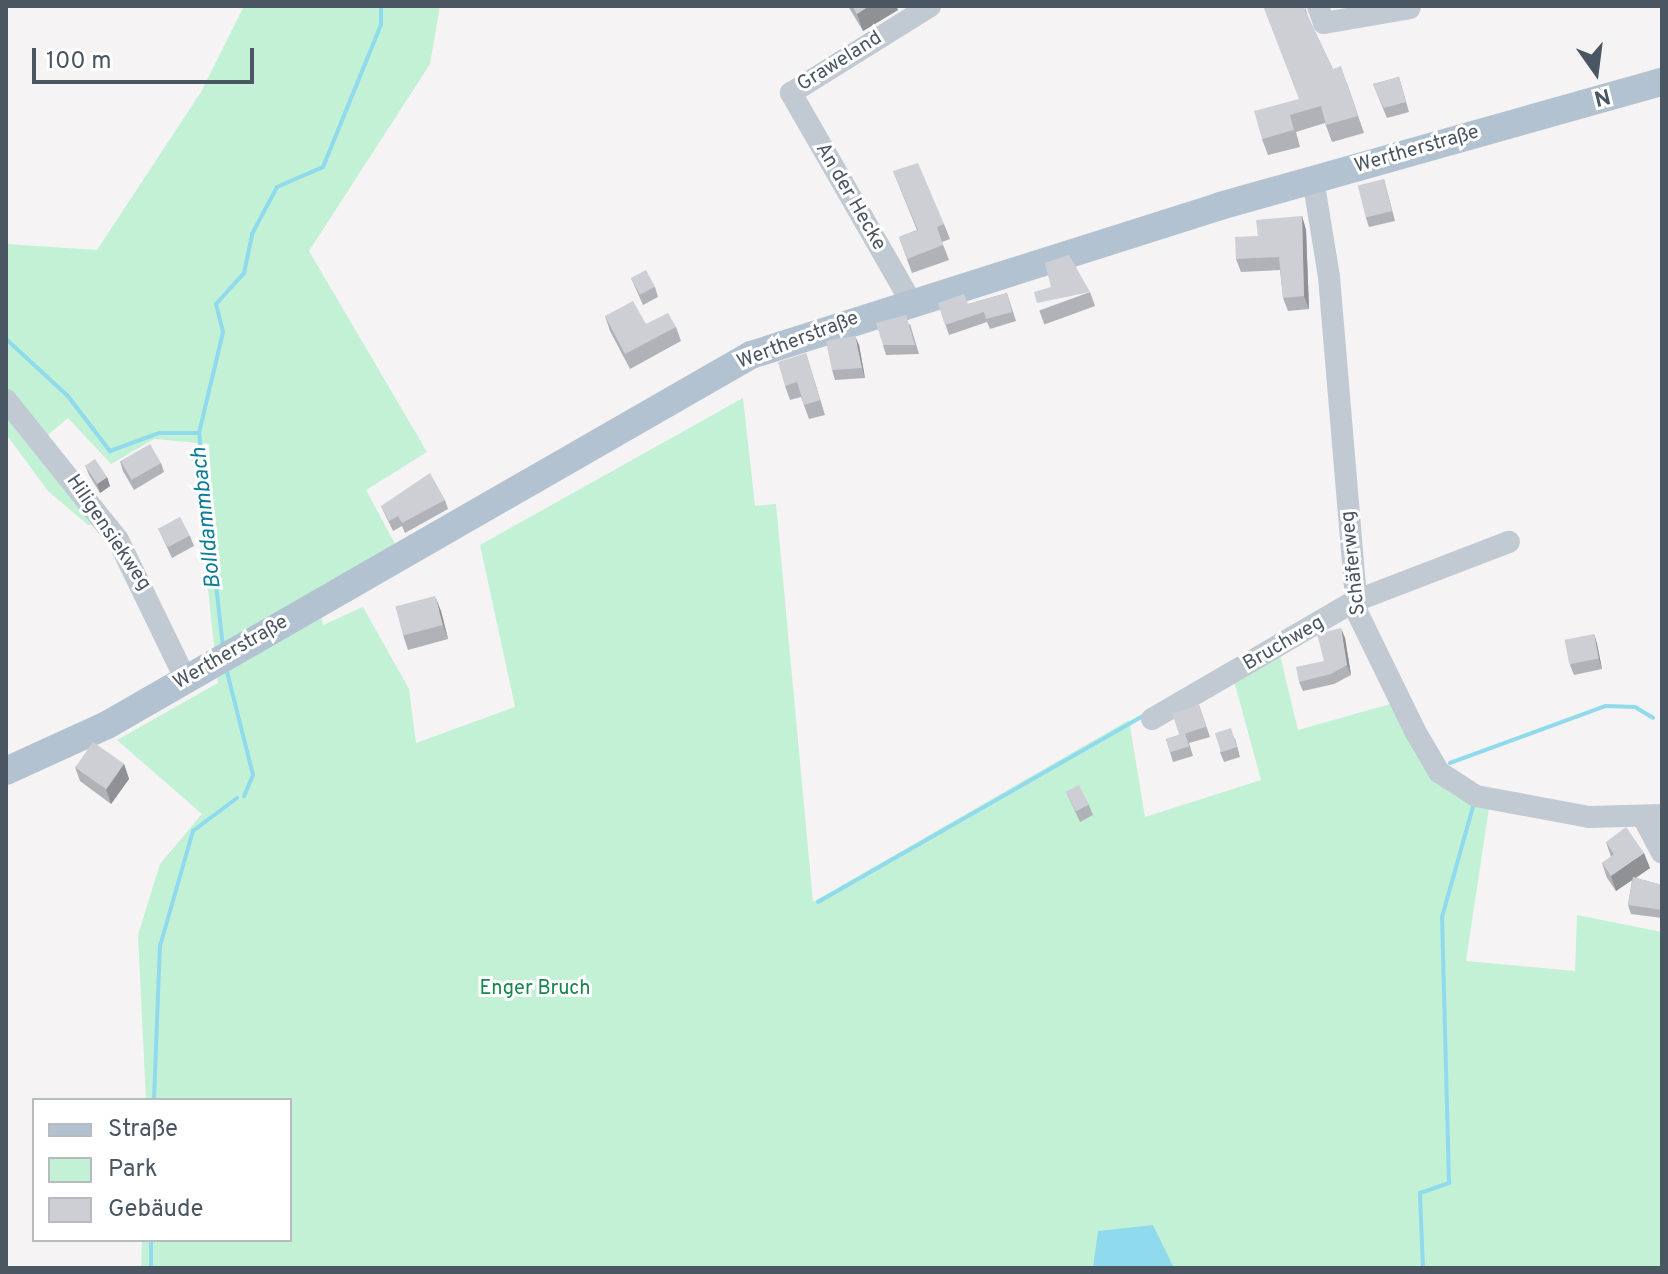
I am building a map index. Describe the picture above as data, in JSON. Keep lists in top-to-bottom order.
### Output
{
  "streets": {
    "main road": ["Wertherstraße"],
    "street": [
      "Graweland",
      "An der Hecke",
      "Hiligensiekweg",
      "Schäferweg",
      "Bruchweg"
    ]
  },
  "crossings": [
    ["Graweland", "An der Hecke"],
    ["Wertherstraße", "An der Hecke"],
    ["Wertherstraße", "Hiligensiekweg"],
    ["Wertherstraße", "Schäferweg"],
    ["Schäferweg", "Bruchweg"]
  ],
  "water": ["Bolldammbach"],
  "parks": ["Enger Bruch"],
  "legend": ["Straße", "Park", "Gebäude"],
  "scale_bar": "100 m",
  "north": "bottom"
}
